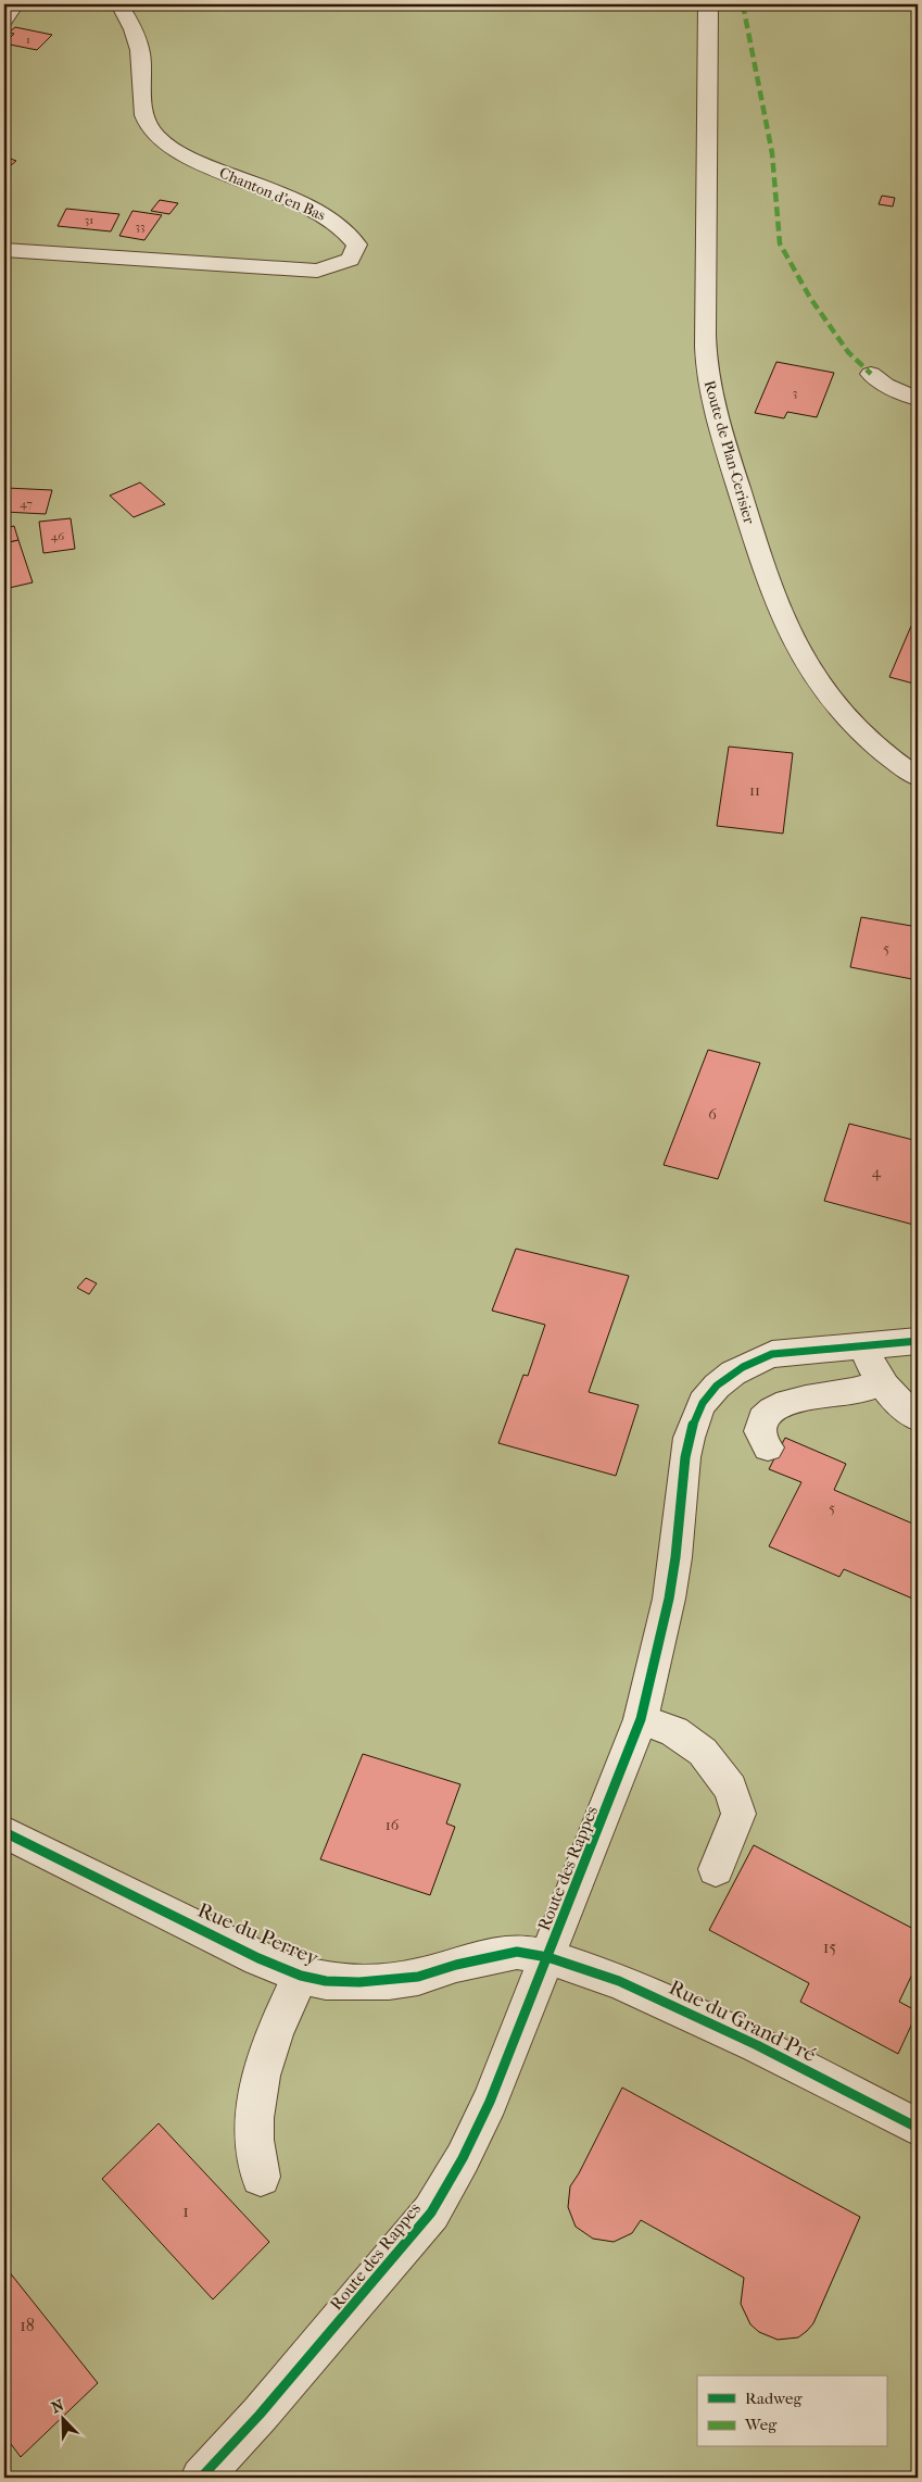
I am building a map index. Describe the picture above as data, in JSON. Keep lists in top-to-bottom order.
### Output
{
  "streets": {
    "street": [
      "Chanton d'en Bas",
      "Route de Plan-Cerisier",
      "Route des Rappes",
      "Rue du Perrey",
      "Rue du Grand Pré"
    ]
  },
  "crossings": [
    ["Route des Rappes", "Rue du Perrey"],
    ["Route des Rappes", "Rue du Grand Pré"],
    ["Rue du Perrey", "Rue du Grand Pré"]
  ],
  "house_numbers": [
    "1",
    "31",
    "33",
    "3",
    "47",
    "46",
    "11",
    "5",
    "6",
    "4",
    "5",
    "16",
    "15",
    "1",
    "18"
  ],
  "legend": ["Radweg", "Weg"],
  "north": "top left"
}
